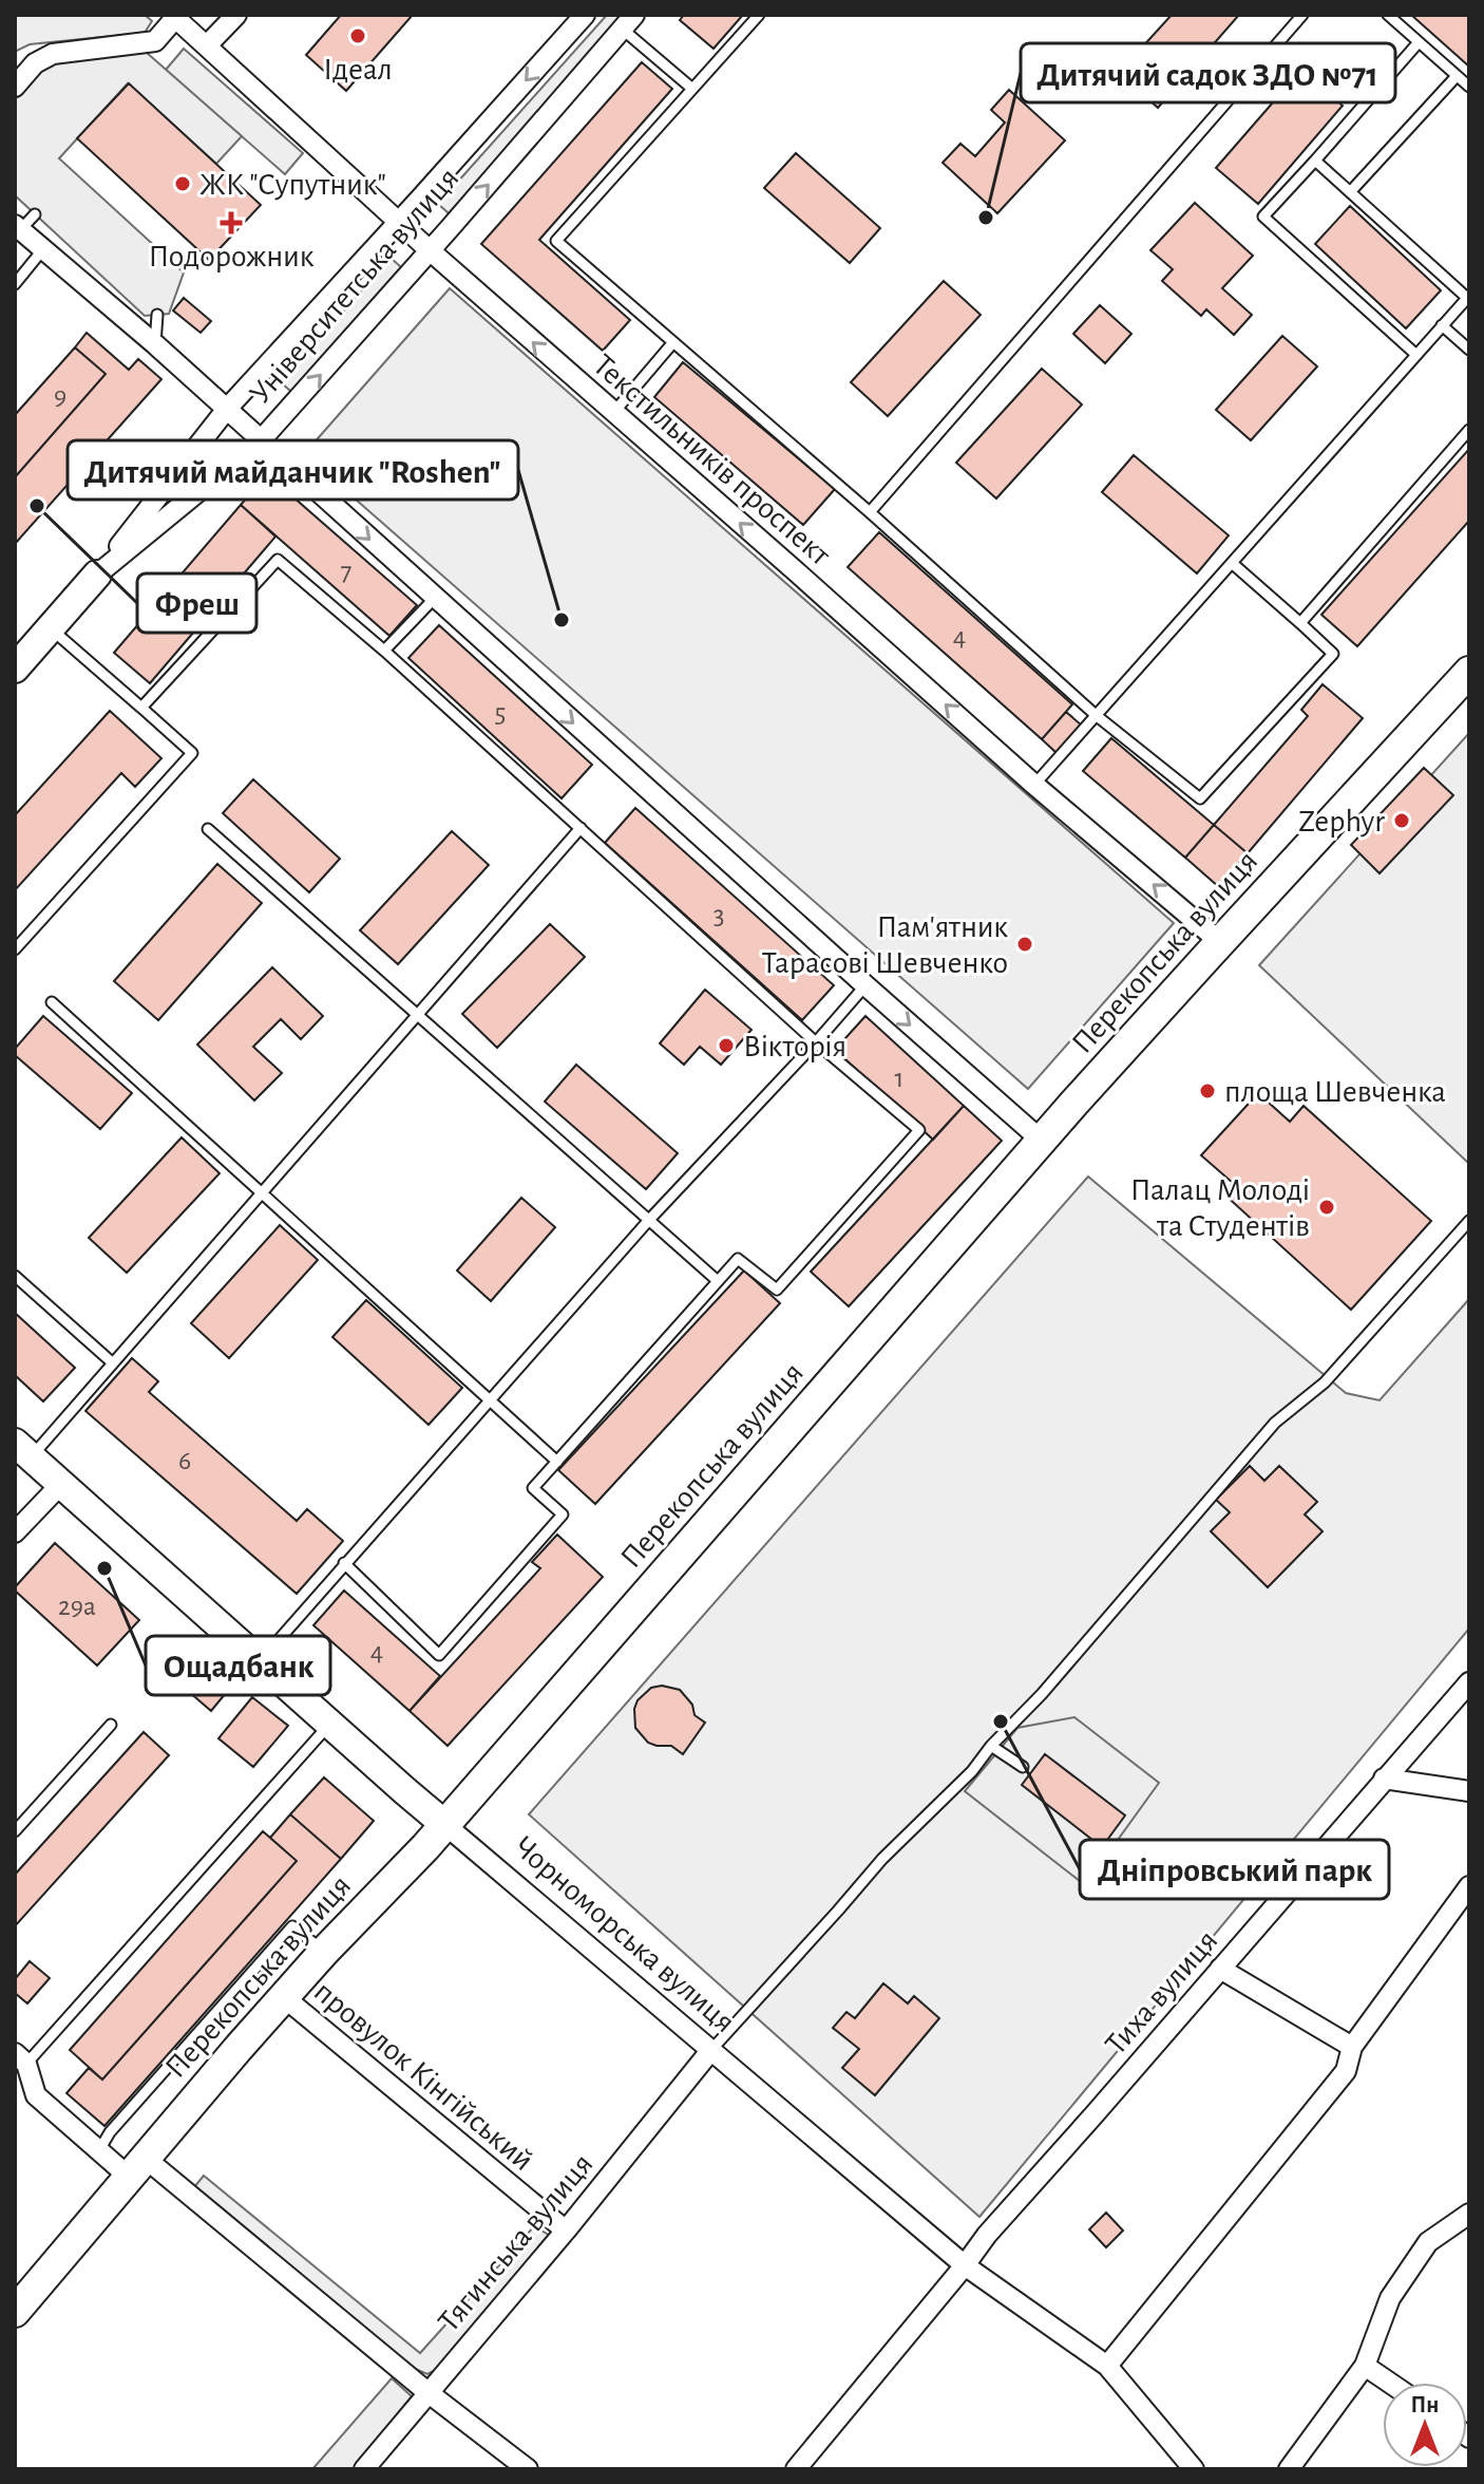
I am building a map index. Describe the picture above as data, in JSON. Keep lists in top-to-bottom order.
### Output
{
  "streets": {
    "main road": ["Перекопська вулиця"],
    "street": [
      "Університетська вулиця",
      "Текстильників проспект",
      "Чорноморська вулиця",
      "Тиха вулиця",
      "провулок Кінгійський",
      "Тягинська вулиця"
    ]
  },
  "crossings": [
    ["Університетська вулиця", "Текстильників проспект"],
    ["Текстильників проспект", "Перекопська вулиця"],
    ["Перекопська вулиця", "Чорноморська вулиця"],
    ["Перекопська вулиця", "провулок Кінгійський"],
    ["Чорноморська вулиця", "Тиха вулиця"],
    ["Чорноморська вулиця", "Тягинська вулиця"],
    ["провулок Кінгійський", "Тягинська вулиця"]
  ],
  "one_way": ["Текстильників проспект"],
  "places": {
    "other": [
      "Ідеал",
      "ЖК \"Супутник\"",
      "Дитячий садок ЗДО №71",
      "Фреш",
      "Дитячий майданчик \"Roshen\"",
      "Zephyr",
      "Пам'ятник Тарасові Шевченко",
      "Вікторія",
      "площа Шевченка",
      "Палац Молоді та Студентів",
      "Ощадбанк",
      "Дніпровський парк"
    ],
    "health": ["Подорожник"]
  },
  "house_numbers": [
    "9",
    "7",
    "4",
    "5",
    "3",
    "1",
    "6",
    "29а",
    "4"
  ],
  "north": "top"
}
